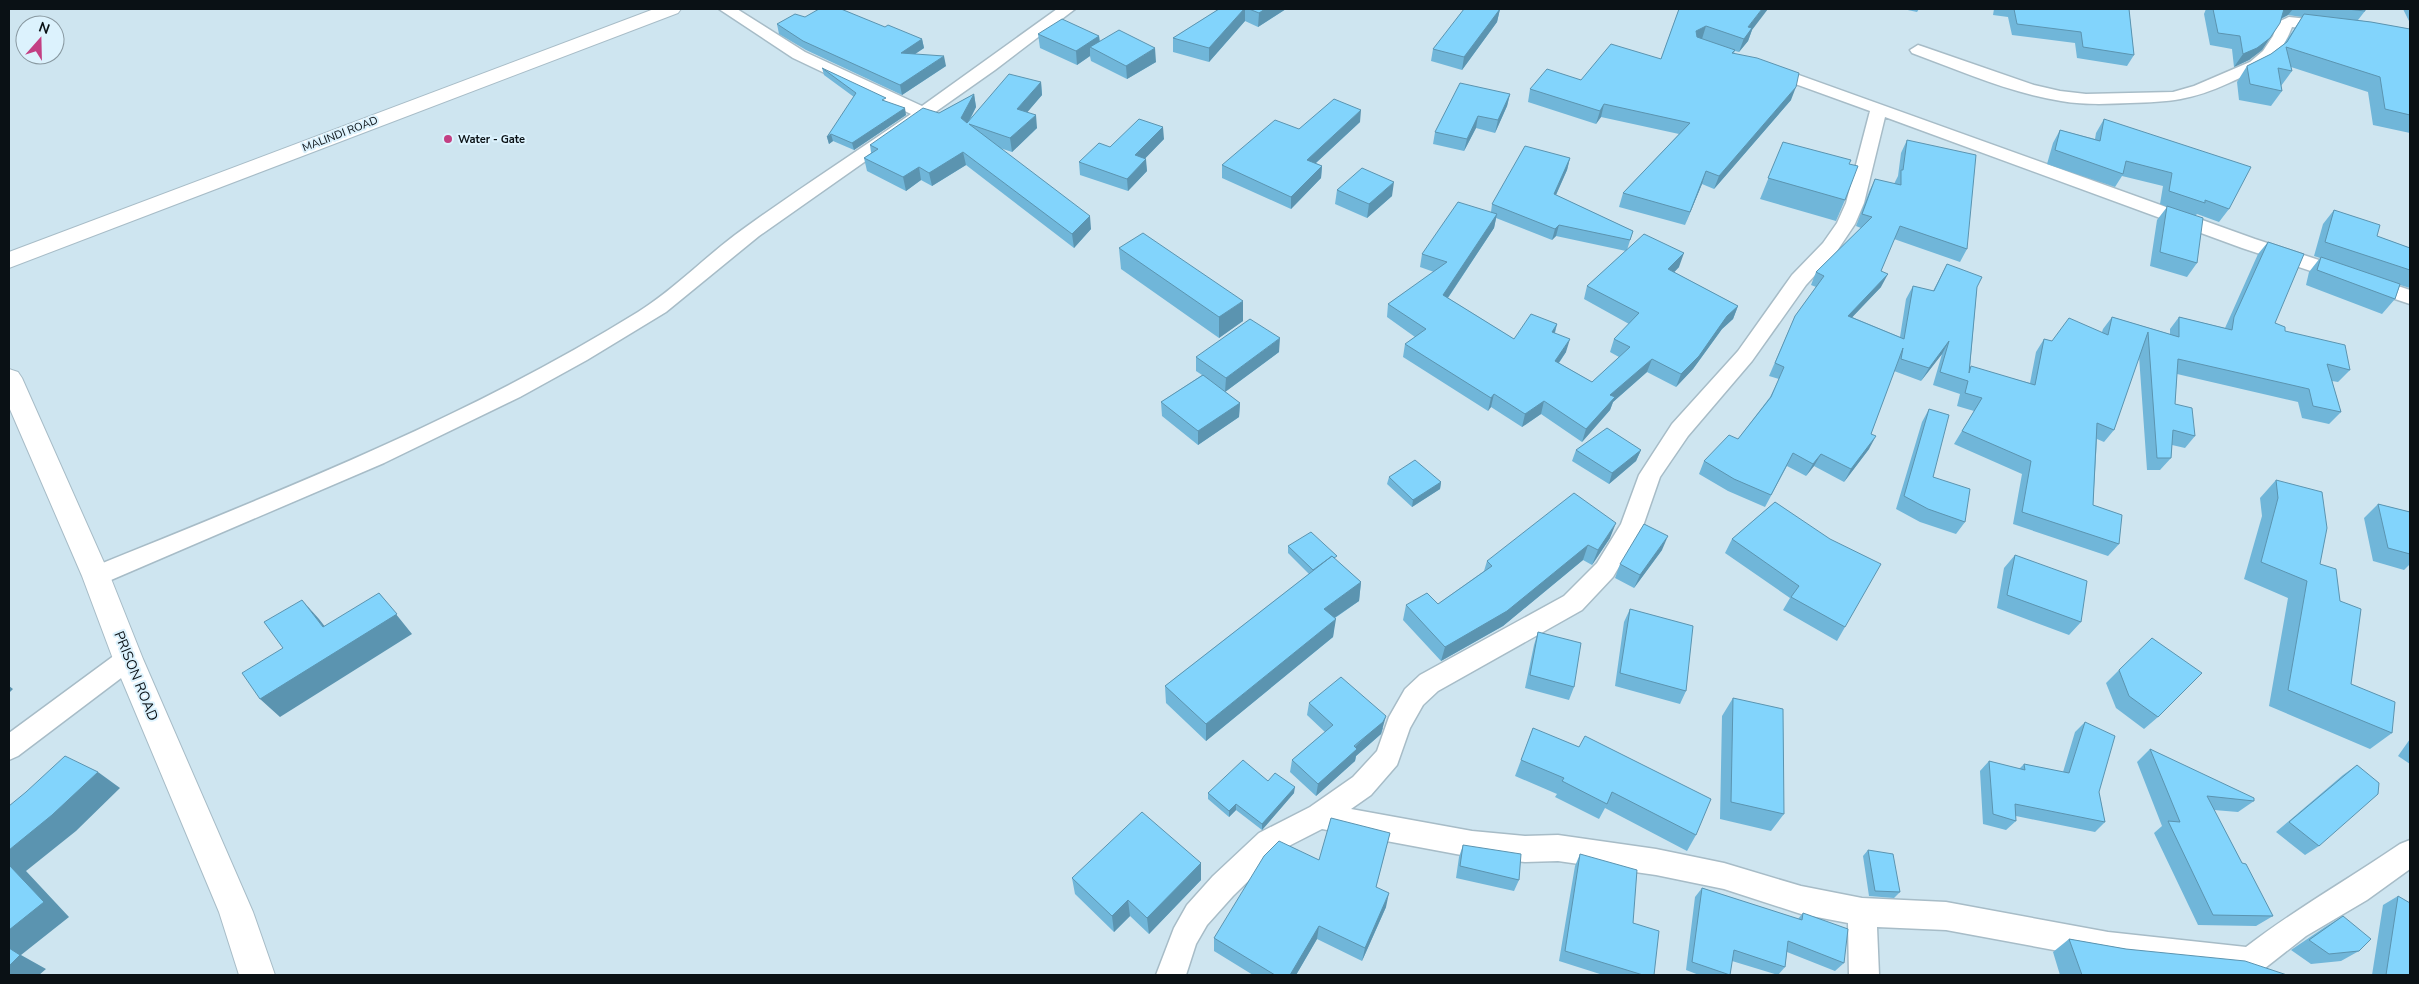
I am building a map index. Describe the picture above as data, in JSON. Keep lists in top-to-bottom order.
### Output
{
  "streets": {
    "main road": ["MALINDI ROAD", "PRISON ROAD"]
  },
  "places": ["Water - Gate"],
  "north": "top"
}
